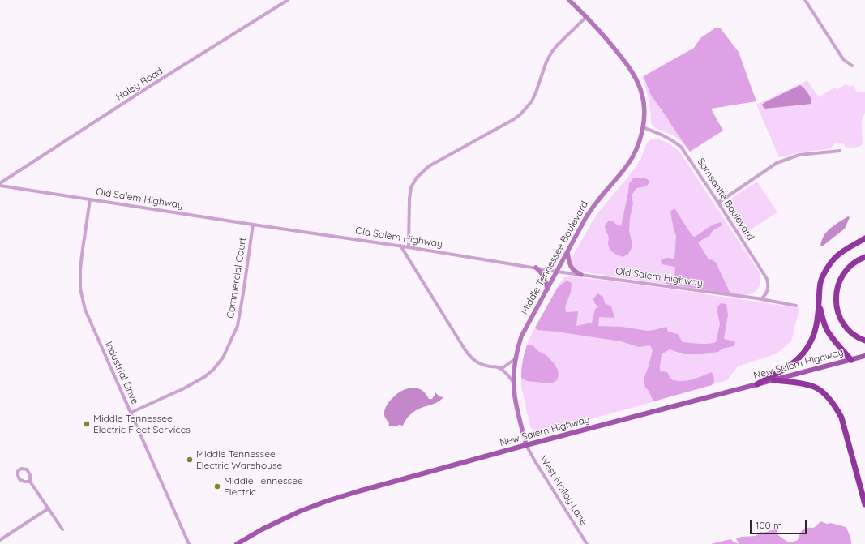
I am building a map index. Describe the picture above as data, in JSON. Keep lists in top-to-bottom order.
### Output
{
  "streets": {
    "main road": ["Middle Tennessee Boulevard", "New Salem Highway"],
    "street": [
      "Haley Road",
      "Old Salem Highway",
      "Samsonite Boulevard",
      "Commercial Court",
      "Industrial Drive",
      "West Molloy Lane"
    ]
  },
  "crossings": [
    ["Haley Road", "Old Salem Highway"],
    ["Old Salem Highway", "Samsonite Boulevard"],
    ["Old Salem Highway", "Middle Tennessee Boulevard"],
    ["Old Salem Highway", "Commercial Court"],
    ["Old Salem Highway", "Industrial Drive"],
    ["Samsonite Boulevard", "Middle Tennessee Boulevard"],
    ["Middle Tennessee Boulevard", "New Salem Highway"],
    ["Middle Tennessee Boulevard", "West Molloy Lane"],
    ["Commercial Court", "Industrial Drive"],
    ["New Salem Highway", "West Molloy Lane"]
  ],
  "places": ["Middle Tennessee Electric Fleet Services", "Middle Tennessee Electric Warehouse", "Middle Tennessee Electric"],
  "scale_bar": "100 m"
}
